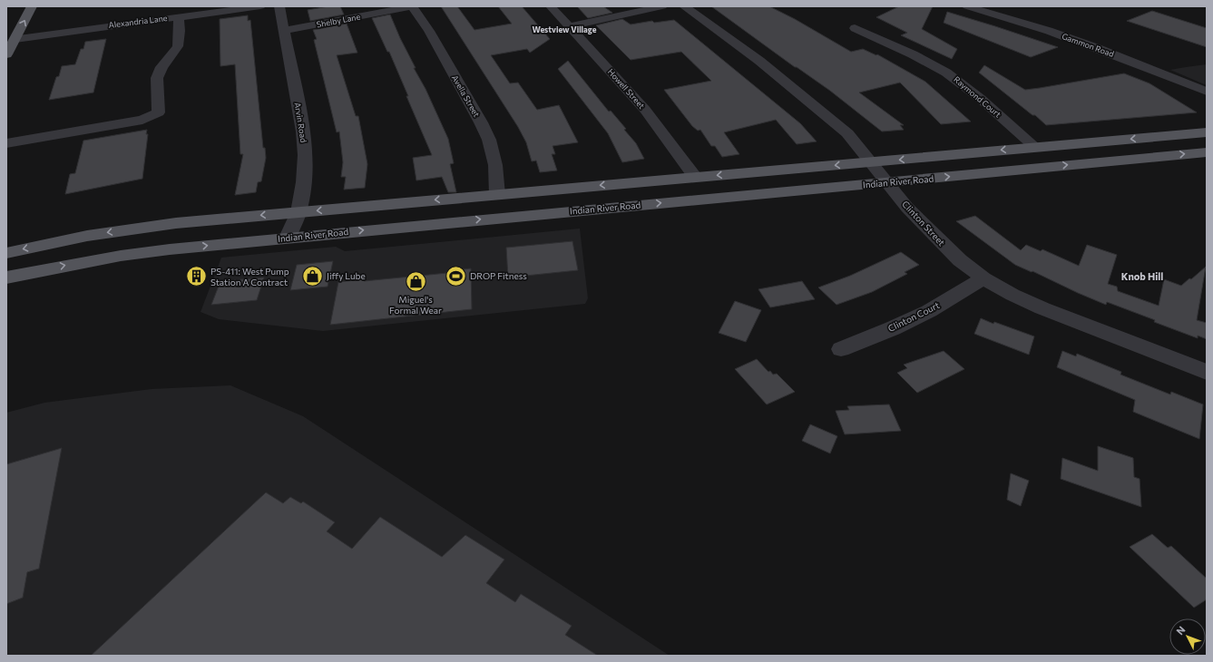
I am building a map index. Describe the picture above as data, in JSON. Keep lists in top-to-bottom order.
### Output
{
  "streets": {
    "main road": ["Indian River Road"],
    "street": [
      "Shelby Lane",
      "Alexandria Lane",
      "Gammon Road",
      "Howell Street",
      "Avella Street",
      "Raymond Court",
      "Arvin Road",
      "Clinton Street",
      "Clinton Court"
    ]
  },
  "crossings": [
    ["Shelby Lane", "Avella Street"],
    ["Shelby Lane", "Arvin Road"],
    ["Arvin Road", "Indian River Road"],
    ["Indian River Road", "Clinton Street"],
    ["Clinton Street", "Clinton Court"]
  ],
  "districts": ["Westview Village", "Knob Hill"],
  "places": {
    "shop": ["Jiffy Lube", "Miguel's Formal Wear"],
    "sports": ["DROP Fitness"],
    "building": ["PS-411: West Pump Station A Contract"]
  },
  "north": "top left"
}
